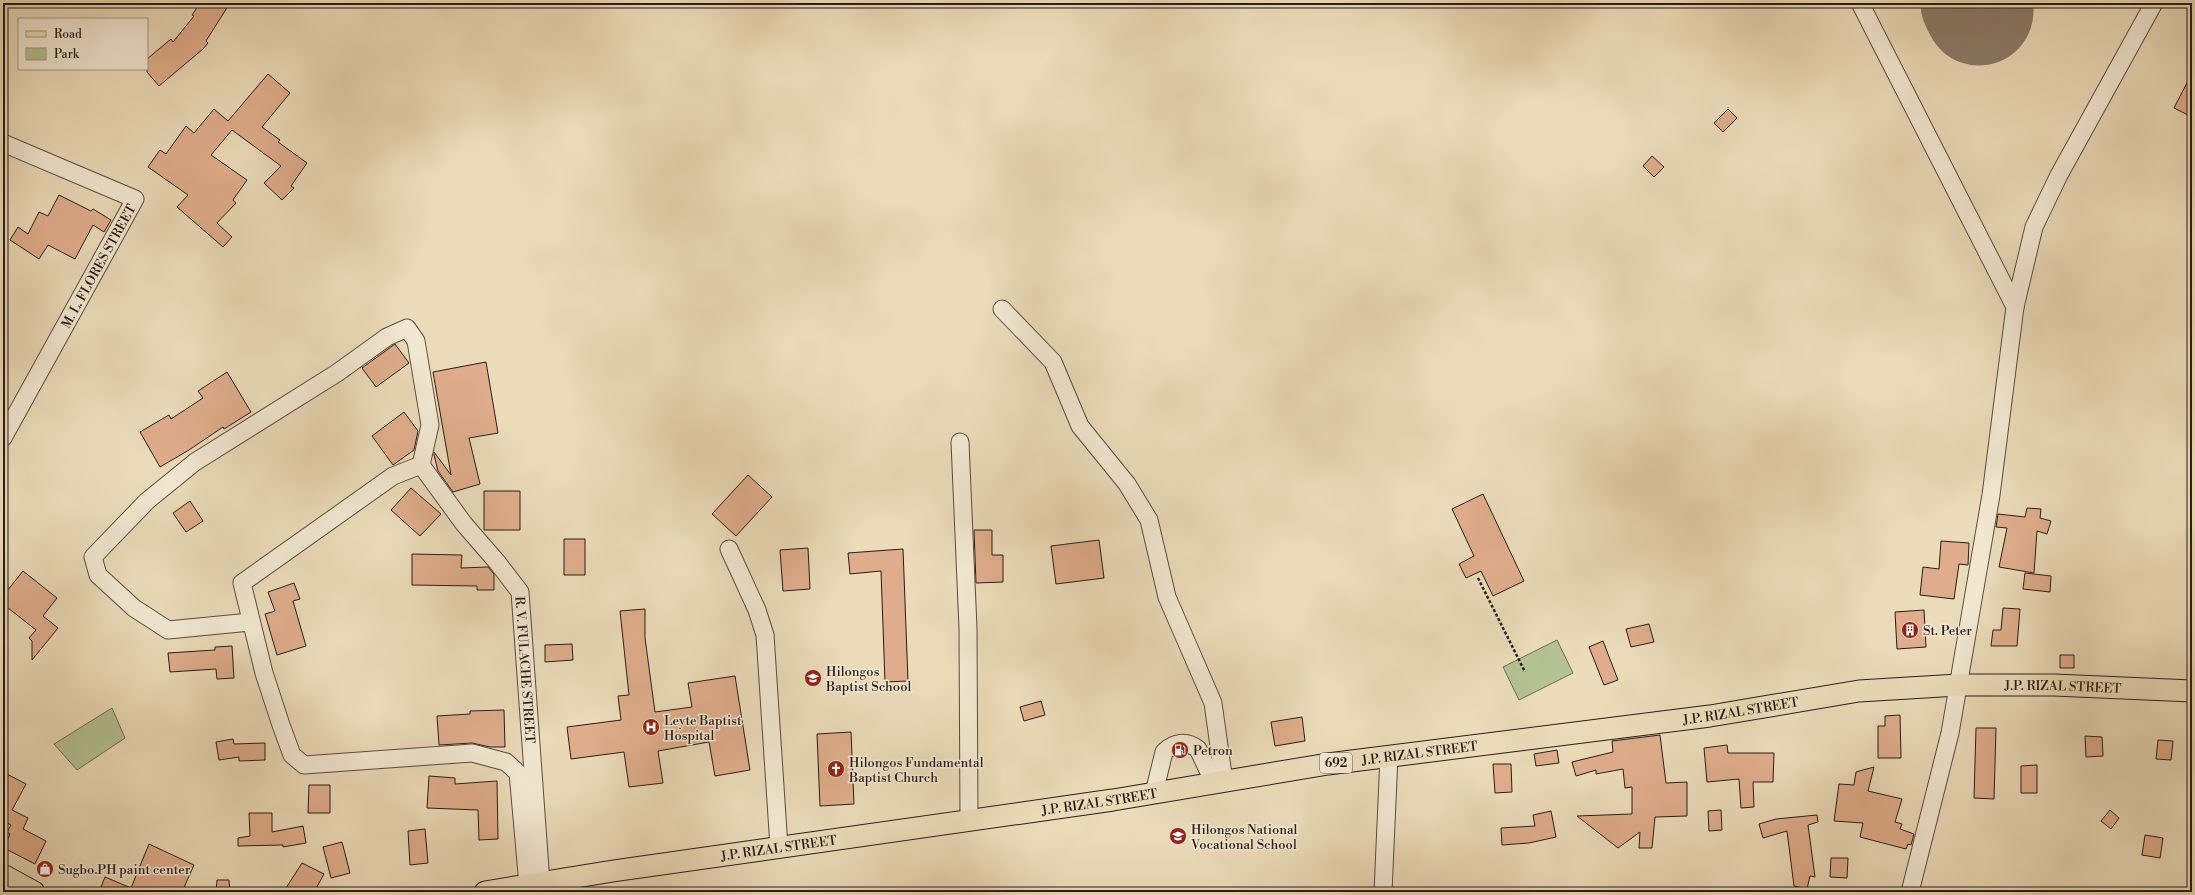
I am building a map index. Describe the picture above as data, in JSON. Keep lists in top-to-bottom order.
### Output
{
  "streets": {
    "main road": ["J.P. RIZAL STREET", "692"],
    "street": ["M. L. FLORES STREET", "R. V. FULACHE STREET"]
  },
  "crossings": [
    ["R. V. FULACHE STREET", "J.P. RIZAL STREET"]
  ],
  "places": {
    "building": ["St. Peter"],
    "school or university": ["Hilongos Baptist School", "Hilongos National Vocational School"],
    "hospital": ["Leyte Baptist Hospital"],
    "fuel station": ["Petron"],
    "church": ["Hilongos Fundamental Baptist Church"],
    "shop": ["Sugbo.PH paint center"]
  },
  "legend": ["Road", "Park"]
}
